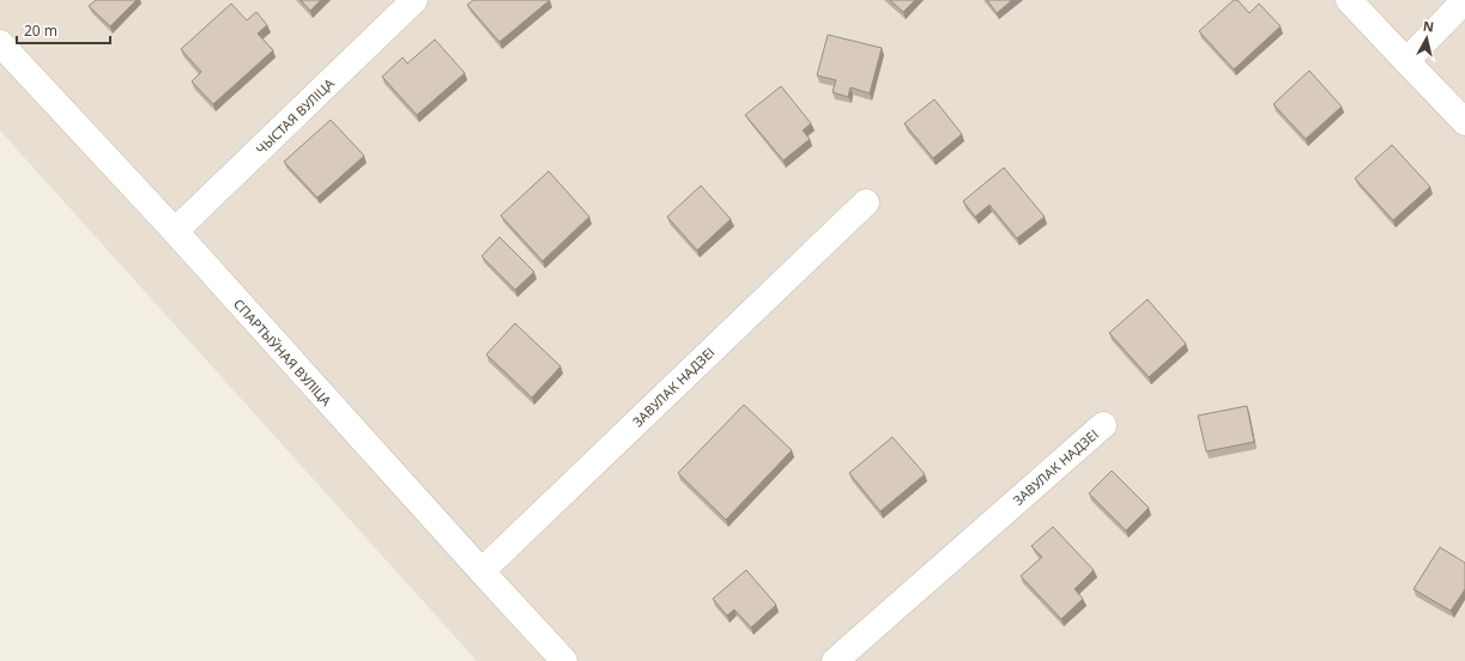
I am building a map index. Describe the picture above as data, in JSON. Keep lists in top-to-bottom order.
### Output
{
  "streets": {
    "street": ["ЧЫСТАЯ ВУЛІЦА", "СПАРТЫЎНАЯ ВУЛІЦА", "ЗАВУЛАК НАДЗЕІ"]
  },
  "crossings": [
    ["ЧЫСТАЯ ВУЛІЦА", "СПАРТЫЎНАЯ ВУЛІЦА"],
    ["СПАРТЫЎНАЯ ВУЛІЦА", "ЗАВУЛАК НАДЗЕІ"]
  ],
  "scale_bar": "20 m",
  "north": "top"
}
